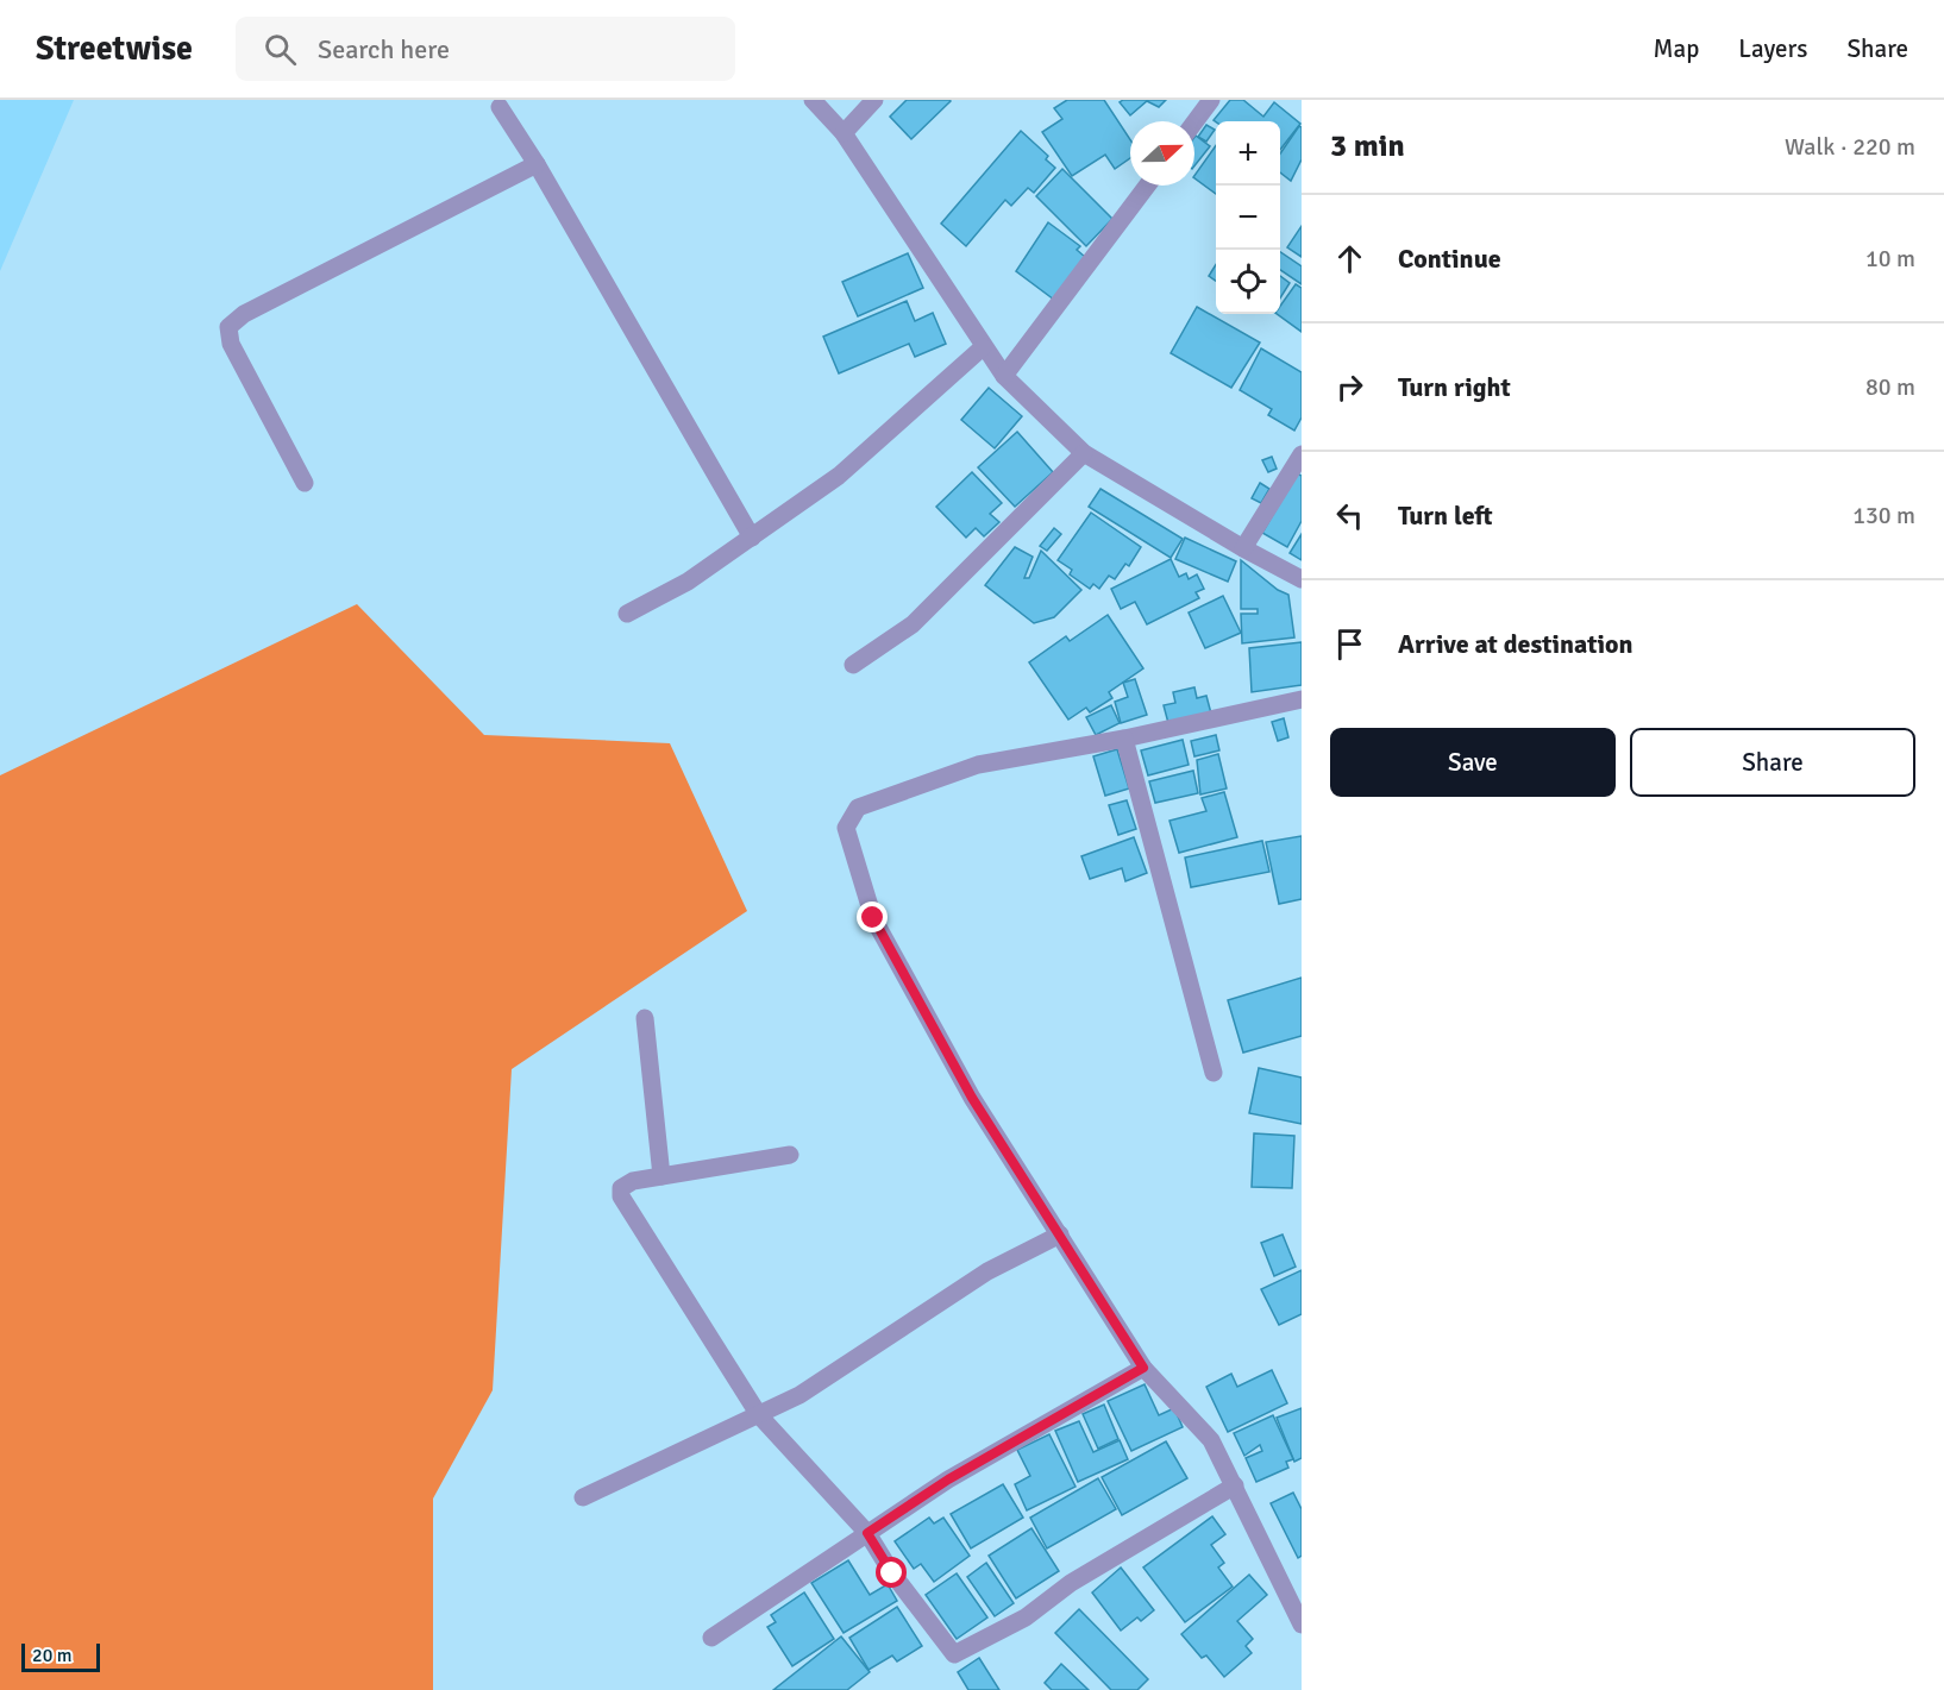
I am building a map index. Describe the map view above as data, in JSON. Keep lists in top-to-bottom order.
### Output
{
  "scale_bar": "20 m",
  "north": "right",
  "page": {
    "header": "Streetwise",
    "search": "Search here",
    "nav": ["Map", "Layers", "Share"],
    "heading": ["3 min", "Walk · 220 m"],
    "map_buttons": ["+", "−"],
    "list": [
      ["Continue", "10 m"],
      ["Turn right", "80 m"],
      ["Turn left", "130 m"],
      "Arrive at destination"
    ],
    "buttons": ["Save", "Share"],
    "scale": "20 m"
  }
}
